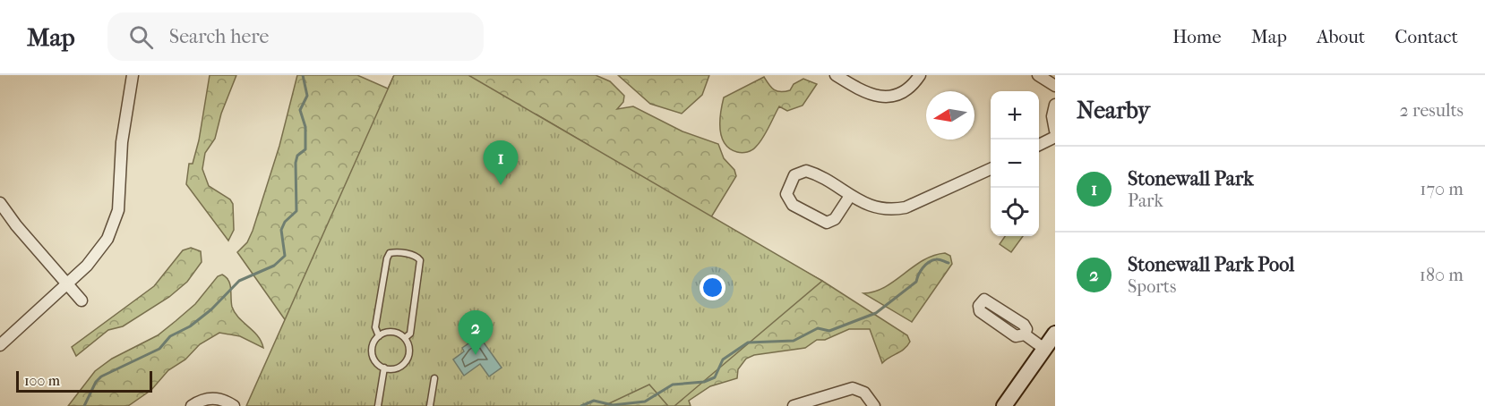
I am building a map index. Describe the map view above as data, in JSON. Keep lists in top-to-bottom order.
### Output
{
  "scale_bar": "100 m",
  "north": "left",
  "page": {
    "header": "Map",
    "search": "Search here",
    "nav": [
      "Home",
      "Map",
      "About",
      "Contact"
    ],
    "heading": ["Nearby", "2 results"],
    "map_buttons": ["+", "−"],
    "pins": ["1", "2"],
    "list": [
      {
        "mark": "1",
        "name": "Stonewall Park",
        "note": "Park",
        "value": "170 m"
      },
      {
        "mark": "2",
        "name": "Stonewall Park Pool",
        "note": "Sports",
        "value": "180 m"
      }
    ],
    "scale": "100 m"
  }
}
